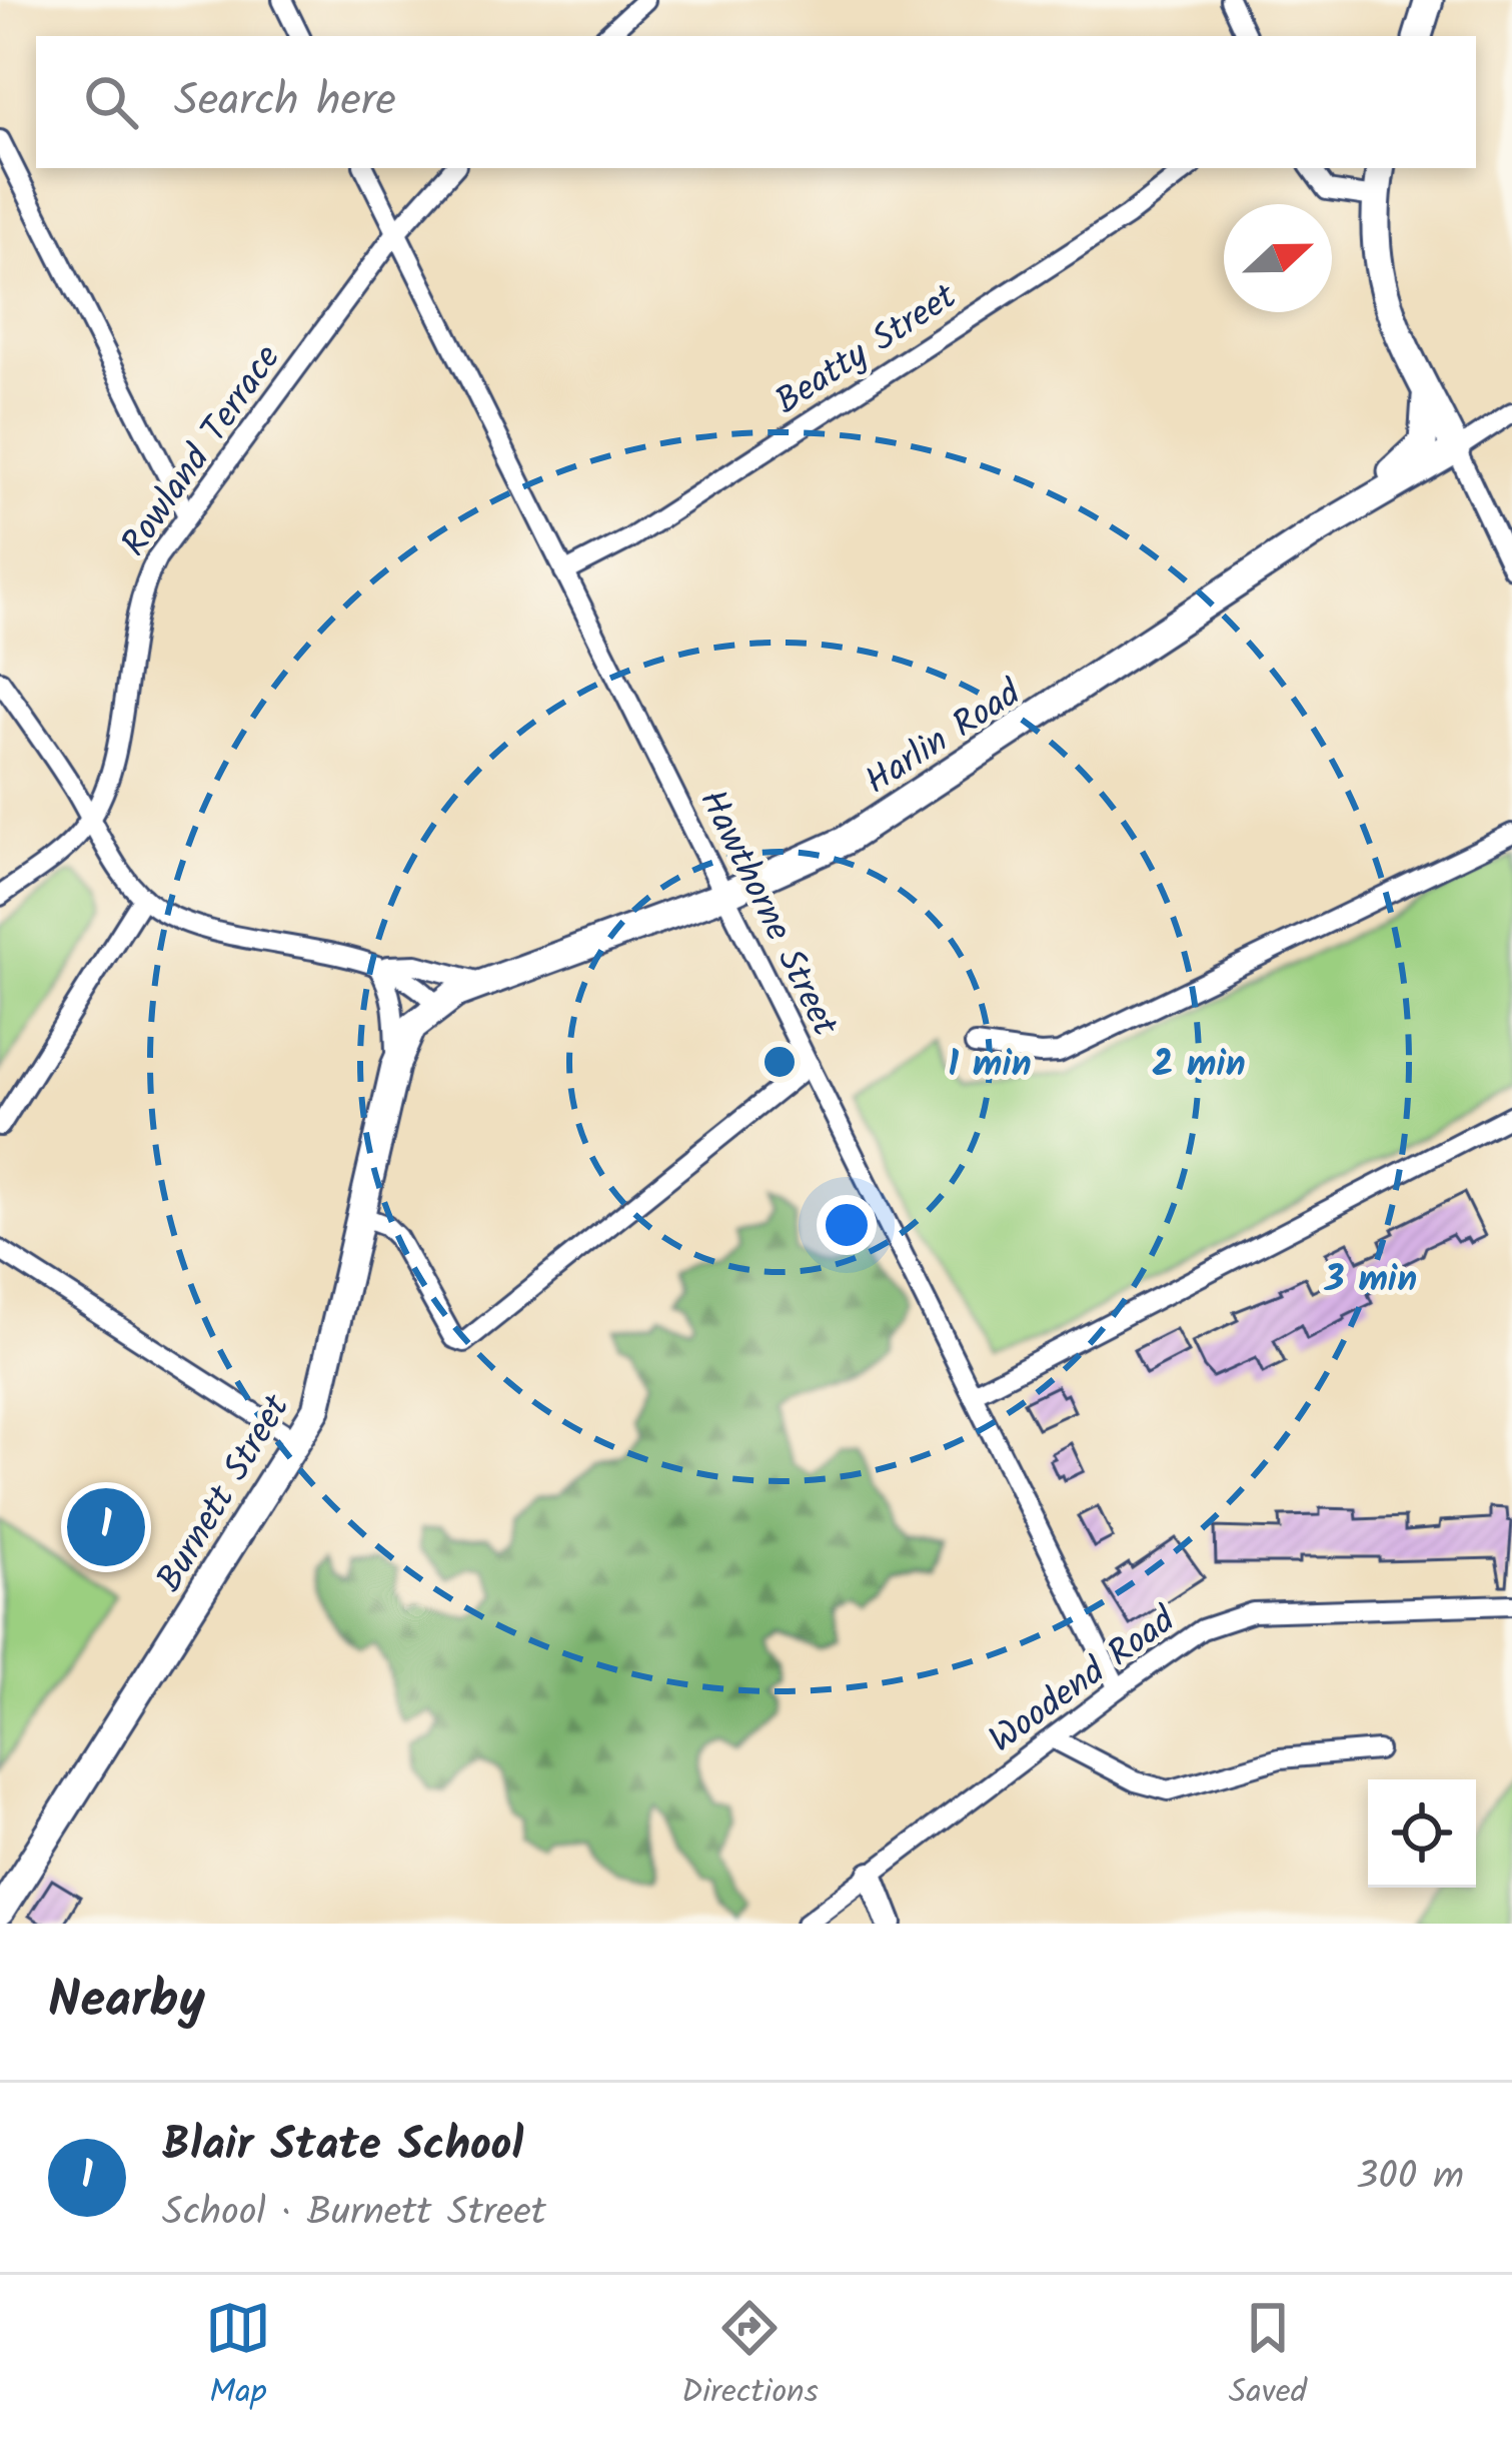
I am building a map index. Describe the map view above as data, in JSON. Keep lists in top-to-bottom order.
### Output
{
  "streets": {
    "main road": ["Harlin Road", "Burnett Street"],
    "street": [
      "Beatty Street",
      "Rowland Terrace",
      "Hawthorne Street",
      "Woodend Road"
    ]
  },
  "crossings": [
    ["Beatty Street", "Hawthorne Street"],
    ["Rowland Terrace", "Hawthorne Street"],
    ["Harlin Road", "Hawthorne Street"],
    ["Harlin Road", "Burnett Street"],
    ["Hawthorne Street", "Woodend Road"]
  ],
  "north": "right",
  "page": {
    "search": "Search here",
    "pins": "1",
    "heading": "Nearby",
    "list": [
      {
        "mark": "1",
        "name": "Blair State School",
        "note": "School · Burnett Street",
        "value": "300 m"
      }
    ],
    "nav": ["Map", "Directions", "Saved"]
  },
  "rings": ["1 min", "2 min", "3 min"]
}
